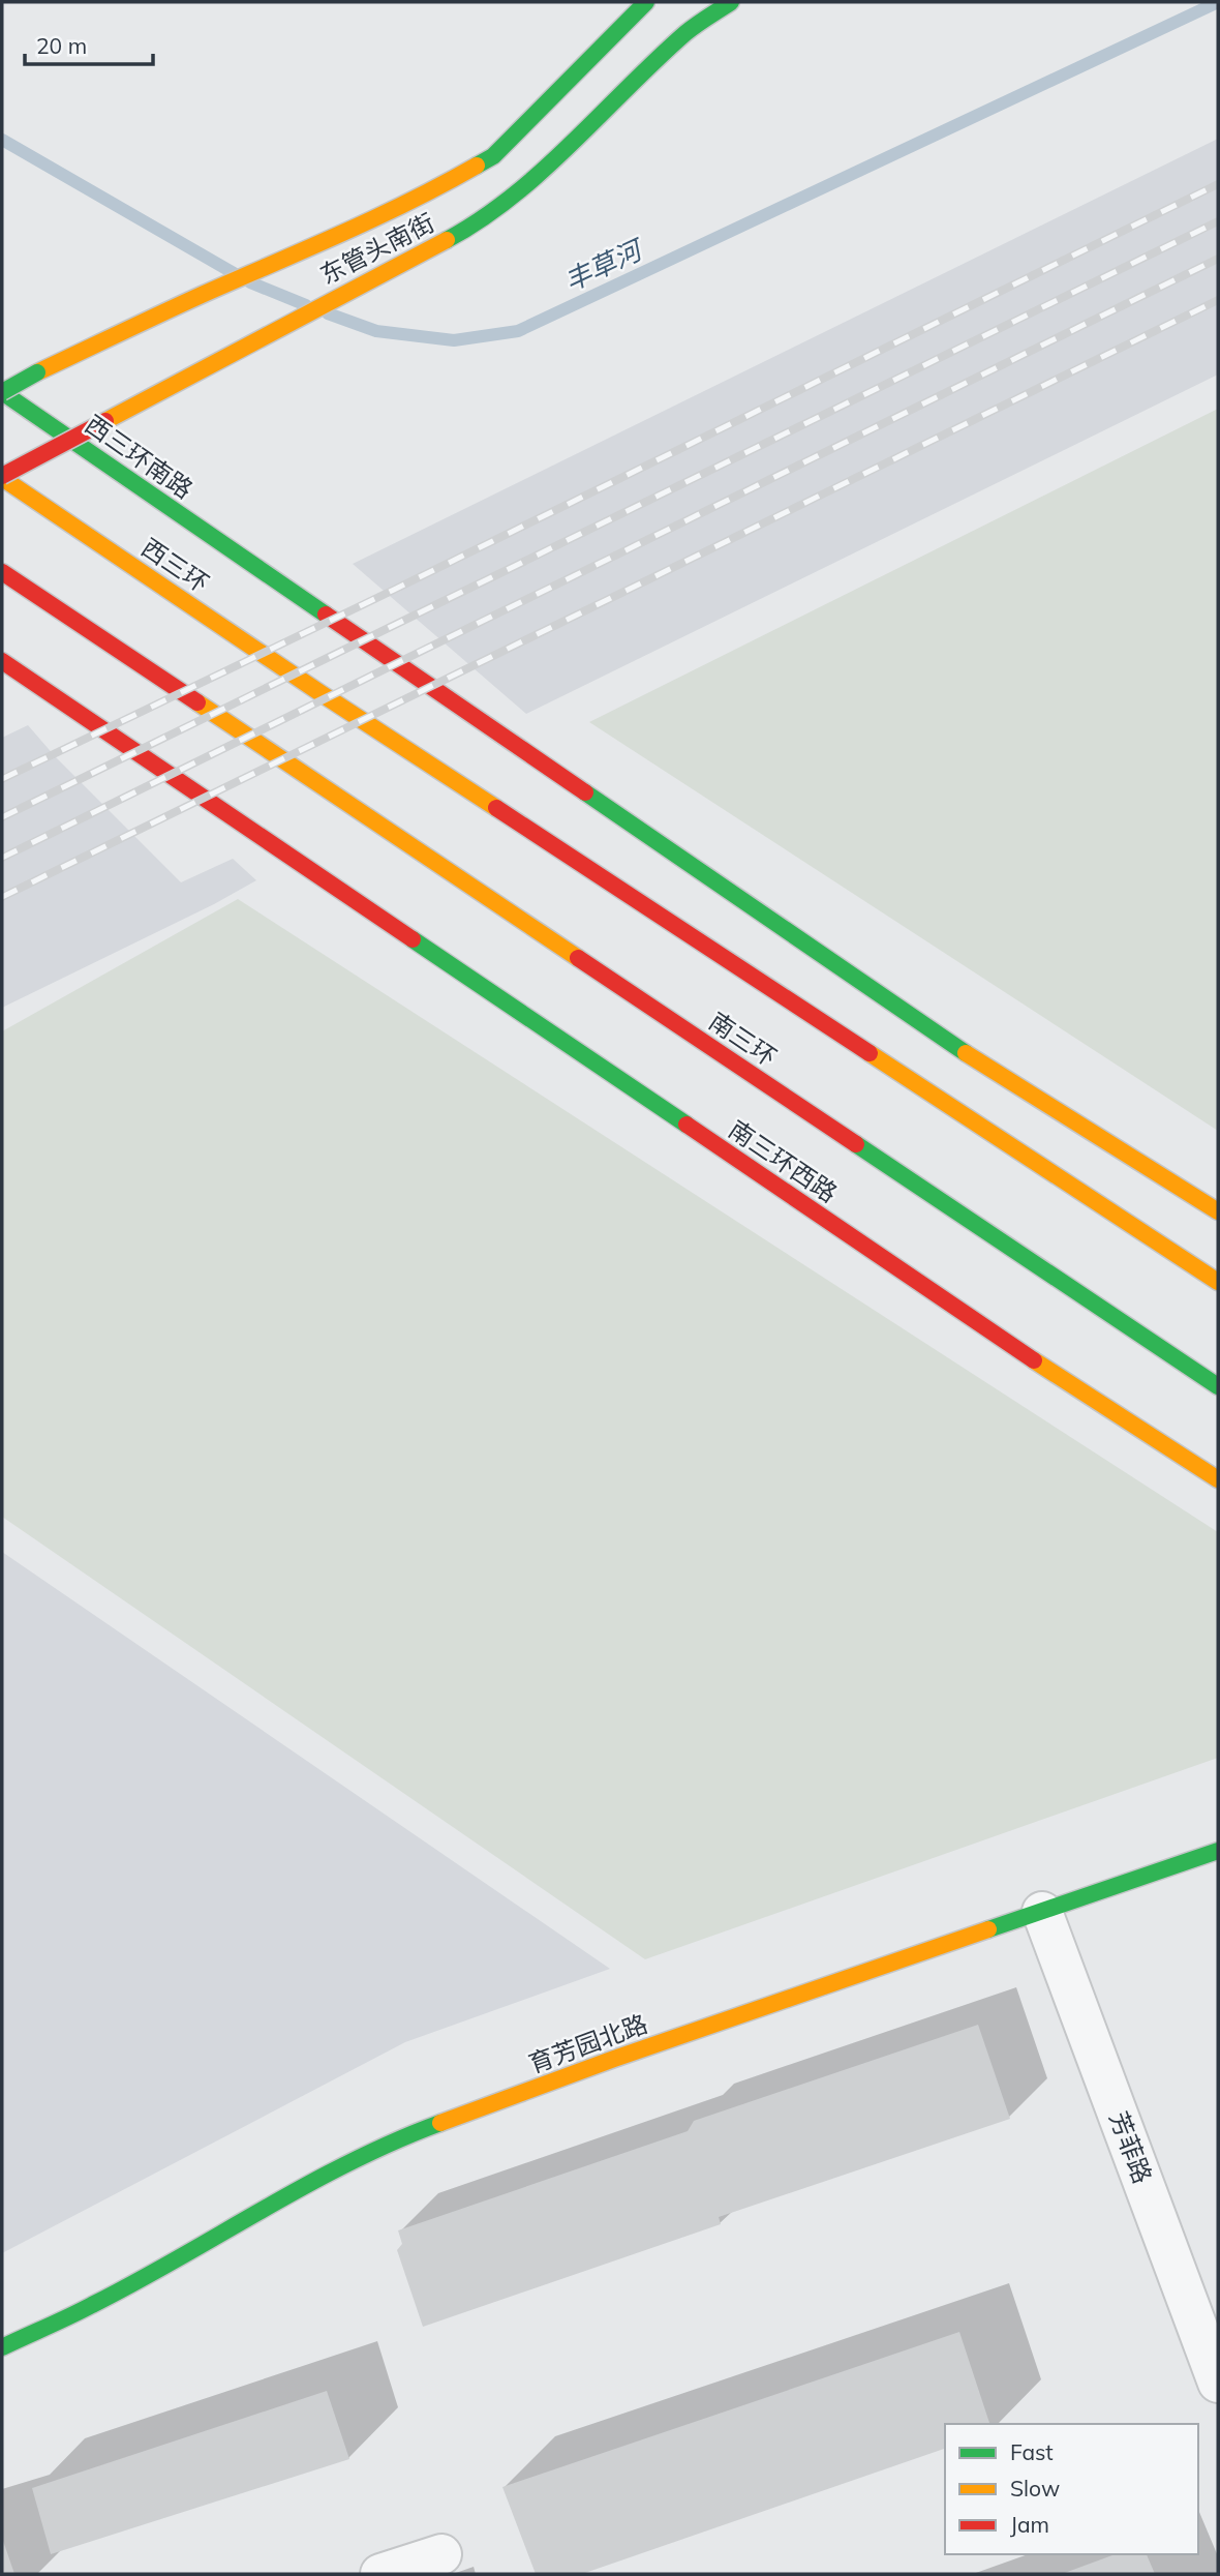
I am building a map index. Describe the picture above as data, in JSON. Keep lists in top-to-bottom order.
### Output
{
  "streets": {
    "main road": [
      "东管头南街",
      "西三环南路",
      "西三环",
      "南三环",
      "南三环西路",
      "育芳园北路"
    ],
    "street": ["芳菲路"]
  },
  "crossings": [
    ["东管头南街", "西三环南路"],
    ["东管头南街", "西三环"],
    ["育芳园北路", "芳菲路"]
  ],
  "water": ["丰草河"],
  "legend": ["Fast", "Slow", "Jam"],
  "scale_bar": "20 m"
}
